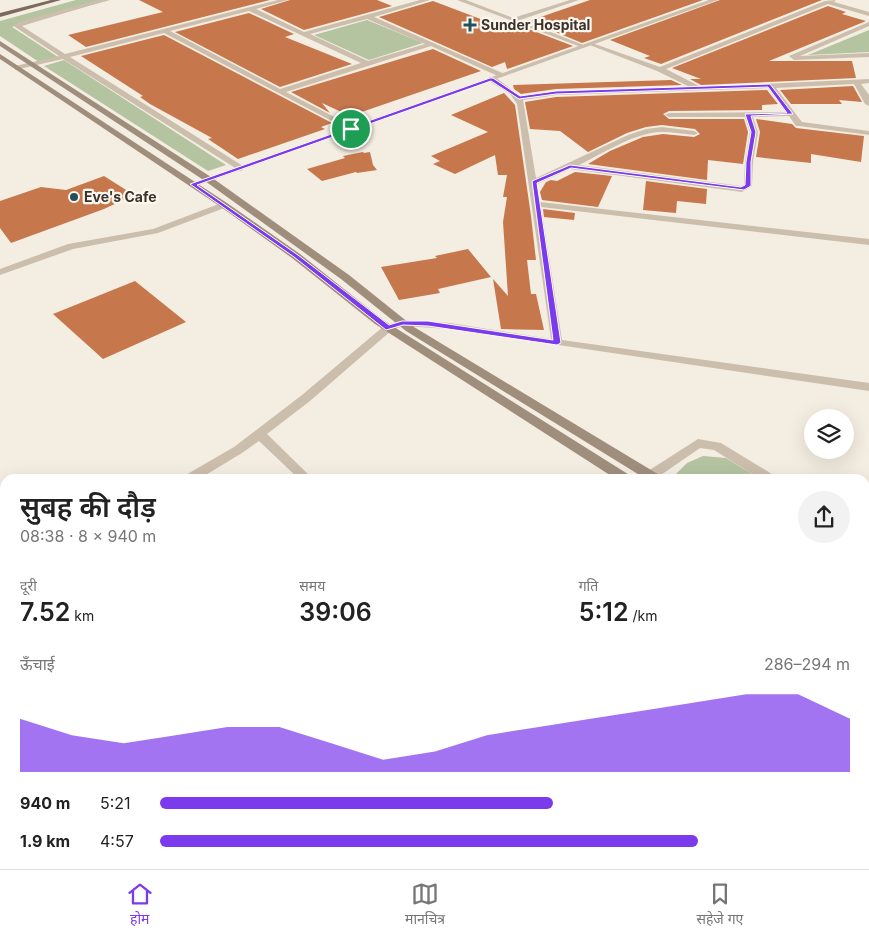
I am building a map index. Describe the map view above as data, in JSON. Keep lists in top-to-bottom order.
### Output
{
  "places": {
    "health": ["Sunder Hospital"],
    "other": ["Eve's Cafe"]
  },
  "page": {
    "heading": ["सुबह की दौड़", "08:38 · 8 × 940 m"],
    "stats": [
      ["दूरी", "7.52 km"],
      ["समय", "39:06"],
      ["गति", "5:12 /km"]
    ],
    "chart": ["ऊँचाई", "286–294 m"],
    "list": [
      {
        "name": "940 m",
        "note": "5:21"
      },
      {
        "name": "1.9 km",
        "note": "4:57"
      }
    ],
    "tabs": ["होम", "मानचित्र", "सहेजे गए"]
  }
}
